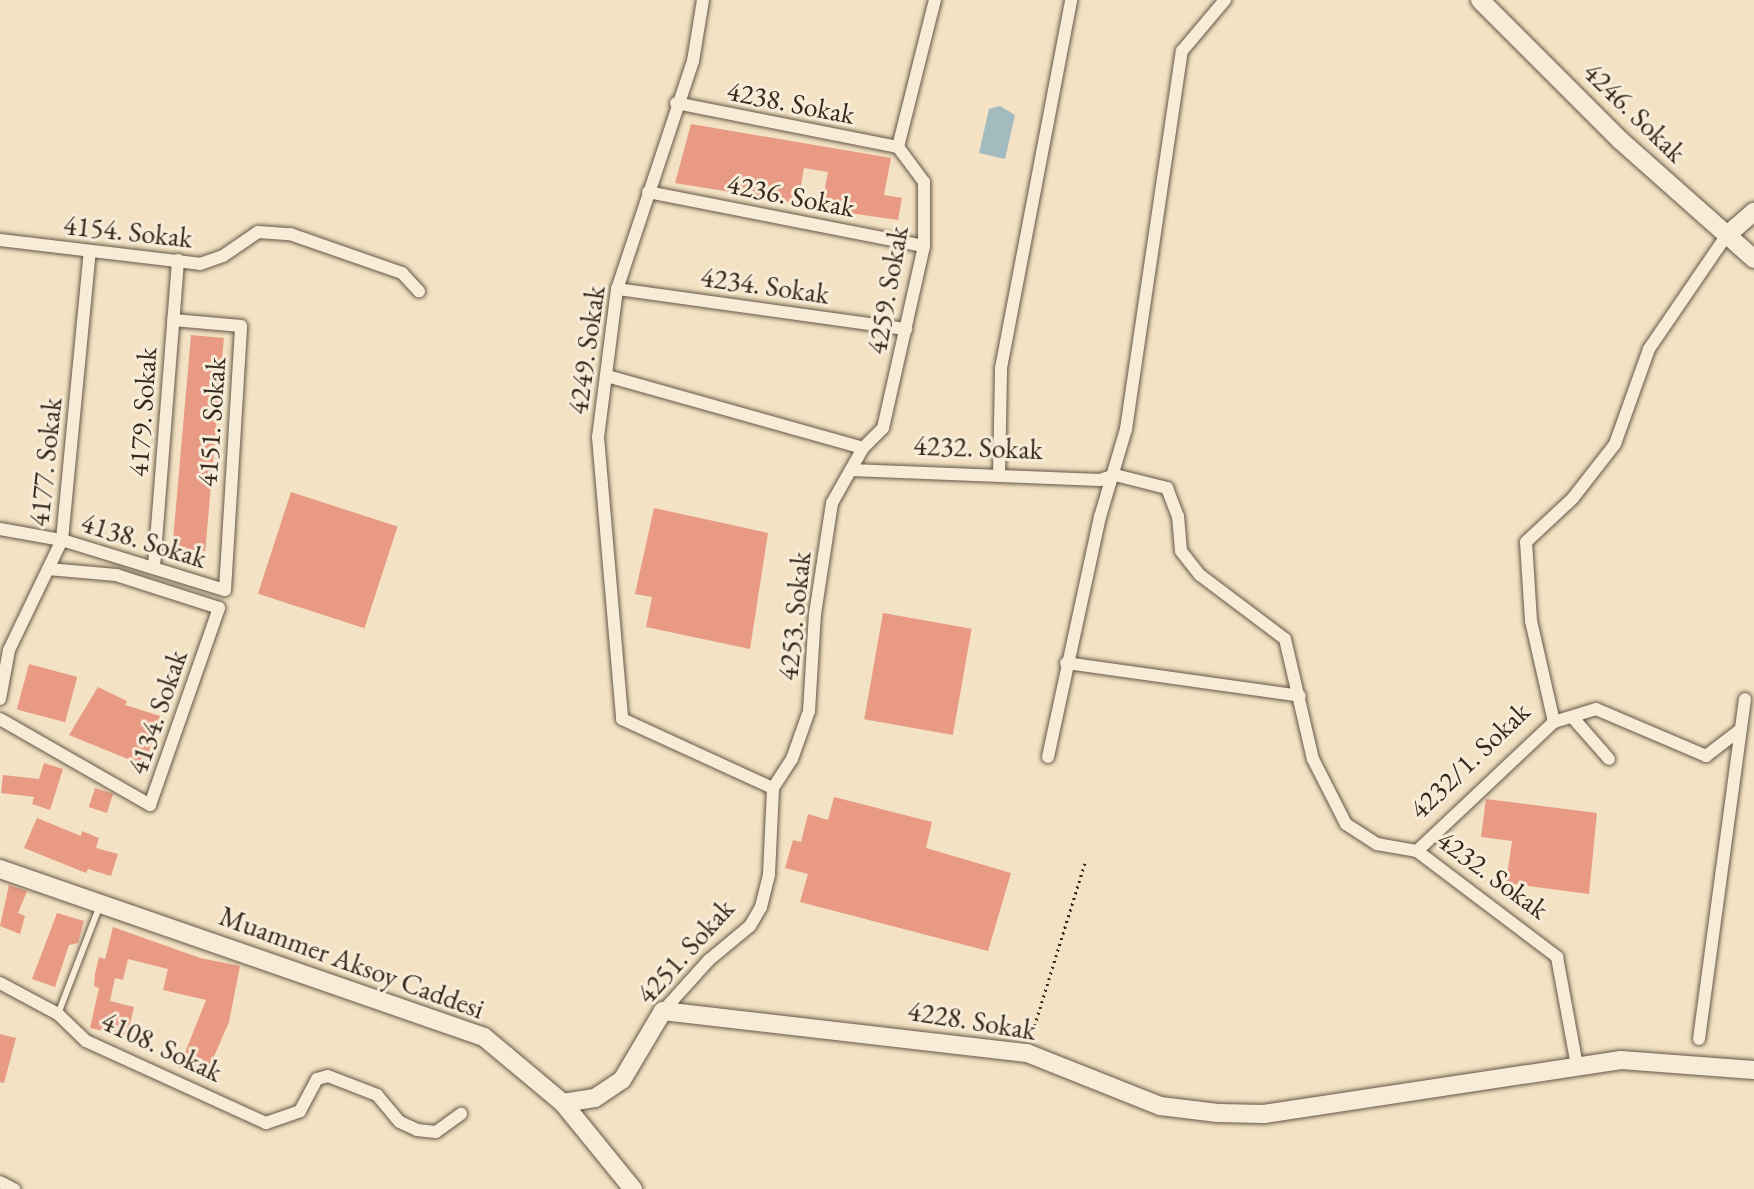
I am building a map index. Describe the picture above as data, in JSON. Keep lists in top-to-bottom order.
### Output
{
  "streets": {
    "street": [
      "4238. Sokak",
      "4246. Sokak",
      "4236. Sokak",
      "4154. Sokak",
      "4234. Sokak",
      "4259. Sokak",
      "4249. Sokak",
      "4179. Sokak",
      "4151. Sokak",
      "4232. Sokak",
      "4177. Sokak",
      "4138. Sokak",
      "4253. Sokak",
      "4134. Sokak",
      "4232/1. Sokak",
      "4251. Sokak",
      "Muammer Aksoy Caddesi",
      "4228. Sokak",
      "4108. Sokak"
    ]
  },
  "crossings": [
    ["4238. Sokak", "4259. Sokak"],
    ["4238. Sokak", "4249. Sokak"],
    ["4246. Sokak", "4232/1. Sokak"],
    ["4236. Sokak", "4259. Sokak"],
    ["4236. Sokak", "4249. Sokak"],
    ["4154. Sokak", "4179. Sokak"],
    ["4154. Sokak", "4177. Sokak"],
    ["4234. Sokak", "4259. Sokak"],
    ["4234. Sokak", "4249. Sokak"],
    ["4259. Sokak", "4253. Sokak"],
    ["4249. Sokak", "4253. Sokak"],
    ["4249. Sokak", "4251. Sokak"],
    ["4179. Sokak", "4151. Sokak"],
    ["4179. Sokak", "4138. Sokak"],
    ["4151. Sokak", "4138. Sokak"],
    ["4232. Sokak", "4253. Sokak"],
    ["4232. Sokak", "4232/1. Sokak"],
    ["4232. Sokak", "4228. Sokak"],
    ["4177. Sokak", "4138. Sokak"],
    ["4177. Sokak", "4134. Sokak"],
    ["4253. Sokak", "4251. Sokak"],
    ["4251. Sokak", "Muammer Aksoy Caddesi"],
    ["4251. Sokak", "4228. Sokak"]
  ]
}
